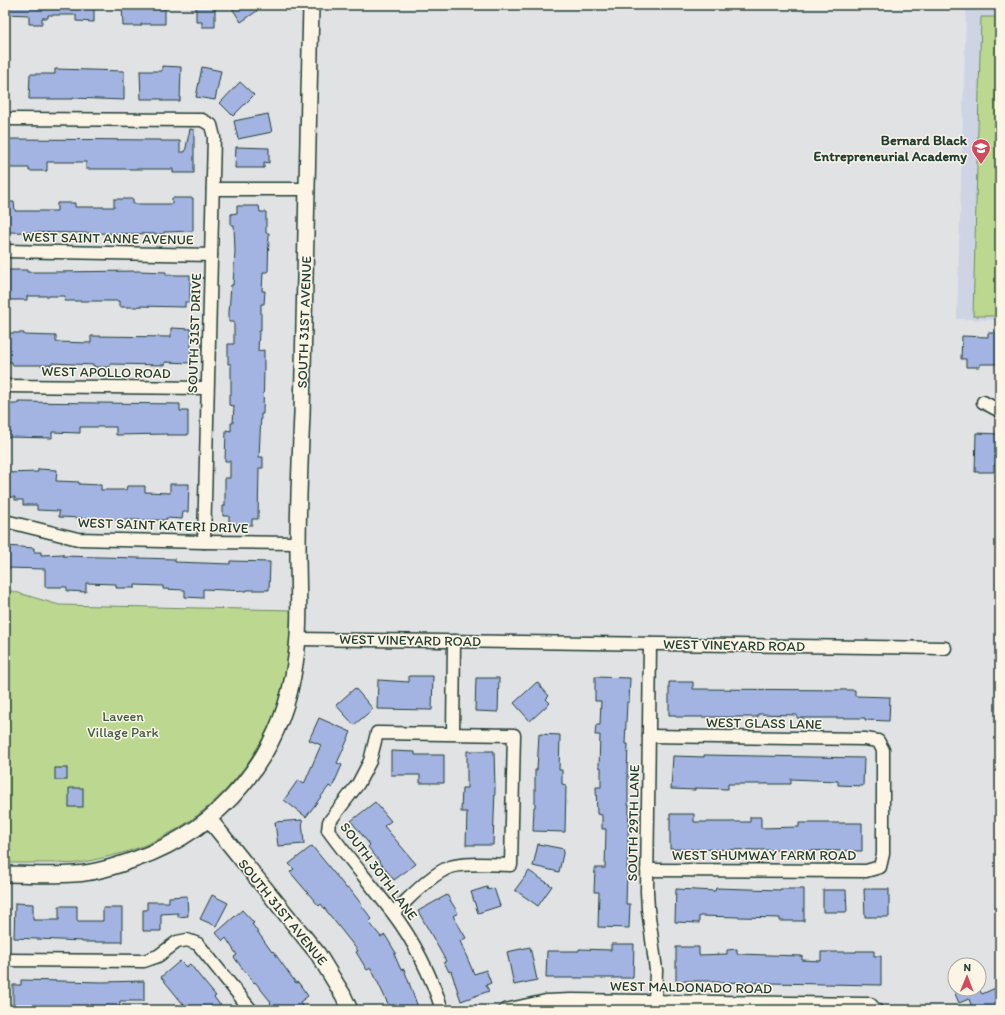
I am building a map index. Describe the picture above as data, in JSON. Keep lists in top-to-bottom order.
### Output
{
  "streets": {
    "street": [
      "WEST SAINT ANNE AVENUE",
      "SOUTH 31ST AVENUE",
      "SOUTH 31ST DRIVE",
      "WEST APOLLO ROAD",
      "WEST SAINT KATERI DRIVE",
      "WEST VINEYARD ROAD",
      "WEST GLASS LANE",
      "SOUTH 29TH LANE",
      "WEST SHUMWAY FARM ROAD",
      "SOUTH 30TH LANE",
      "WEST MALDONADO ROAD"
    ]
  },
  "crossings": [
    ["WEST SAINT ANNE AVENUE", "SOUTH 31ST DRIVE"],
    ["SOUTH 31ST AVENUE", "WEST SAINT KATERI DRIVE"],
    ["SOUTH 31ST AVENUE", "WEST VINEYARD ROAD"],
    ["SOUTH 31ST DRIVE", "WEST APOLLO ROAD"],
    ["SOUTH 31ST DRIVE", "WEST SAINT KATERI DRIVE"],
    ["WEST VINEYARD ROAD", "SOUTH 29TH LANE"],
    ["WEST GLASS LANE", "SOUTH 29TH LANE"],
    ["WEST GLASS LANE", "WEST SHUMWAY FARM ROAD"],
    ["SOUTH 29TH LANE", "WEST SHUMWAY FARM ROAD"],
    ["SOUTH 29TH LANE", "WEST MALDONADO ROAD"]
  ],
  "parks": ["Laveen Village Park"],
  "places": {
    "school or university": ["Bernard Black Entrepreneurial Academy"]
  },
  "north": "top"
}
